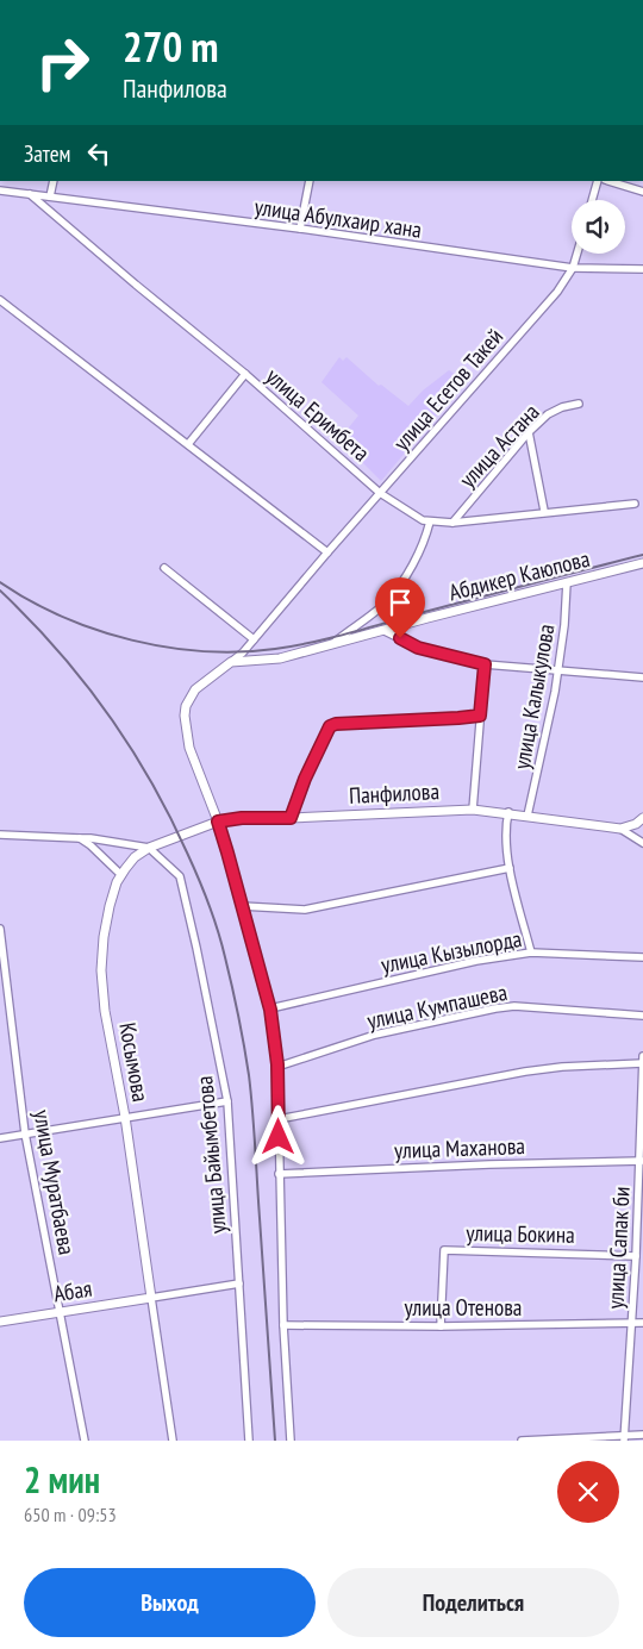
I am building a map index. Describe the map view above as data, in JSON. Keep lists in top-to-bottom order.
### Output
{
  "streets": {
    "street": [
      "улица Абулхаир хана",
      "улица Есетов Такей",
      "улица Еримбета",
      "улица Астана",
      "Абдикер Каюпова",
      "улица Калыкулова",
      "Панфилова",
      "улица Кызылорда",
      "улица Кумпашева",
      "Косымова",
      "улица Маханова",
      "улица Байымбетова",
      "улица Муратбаева",
      "улица Бокина",
      "улица Сапак би",
      "Абая",
      "улица Отенова"
    ]
  },
  "crossings": [
    ["улица Абулхаир хана", "улица Есетов Такей"],
    ["улица Абулхаир хана", "улица Еримбета"],
    ["улица Есетов Такей", "улица Еримбета"],
    ["улица Есетов Такей", "Абдикер Каюпова"],
    ["улица Еримбета", "улица Астана"],
    ["Абдикер Каюпова", "улица Калыкулова"],
    ["улица Калыкулова", "Панфилова"],
    ["Панфилова", "Косымова"],
    ["Панфилова", "улица Байымбетова"],
    ["Косымова", "улица Байымбетова"],
    ["Косымова", "Абая"],
    ["улица Маханова", "улица Сапак би"],
    ["улица Муратбаева", "Абая"],
    ["улица Бокина", "улица Сапак би"],
    ["улица Бокина", "улица Отенова"],
    ["улица Сапак би", "улица Отенова"]
  ],
  "page": {
    "turn": ["270 m", "Панфилова"],
    "then": "Затем",
    "heading": ["2 мин", "650 m · 09:53"],
    "buttons": ["Выход", "Поделиться"]
  }
}
